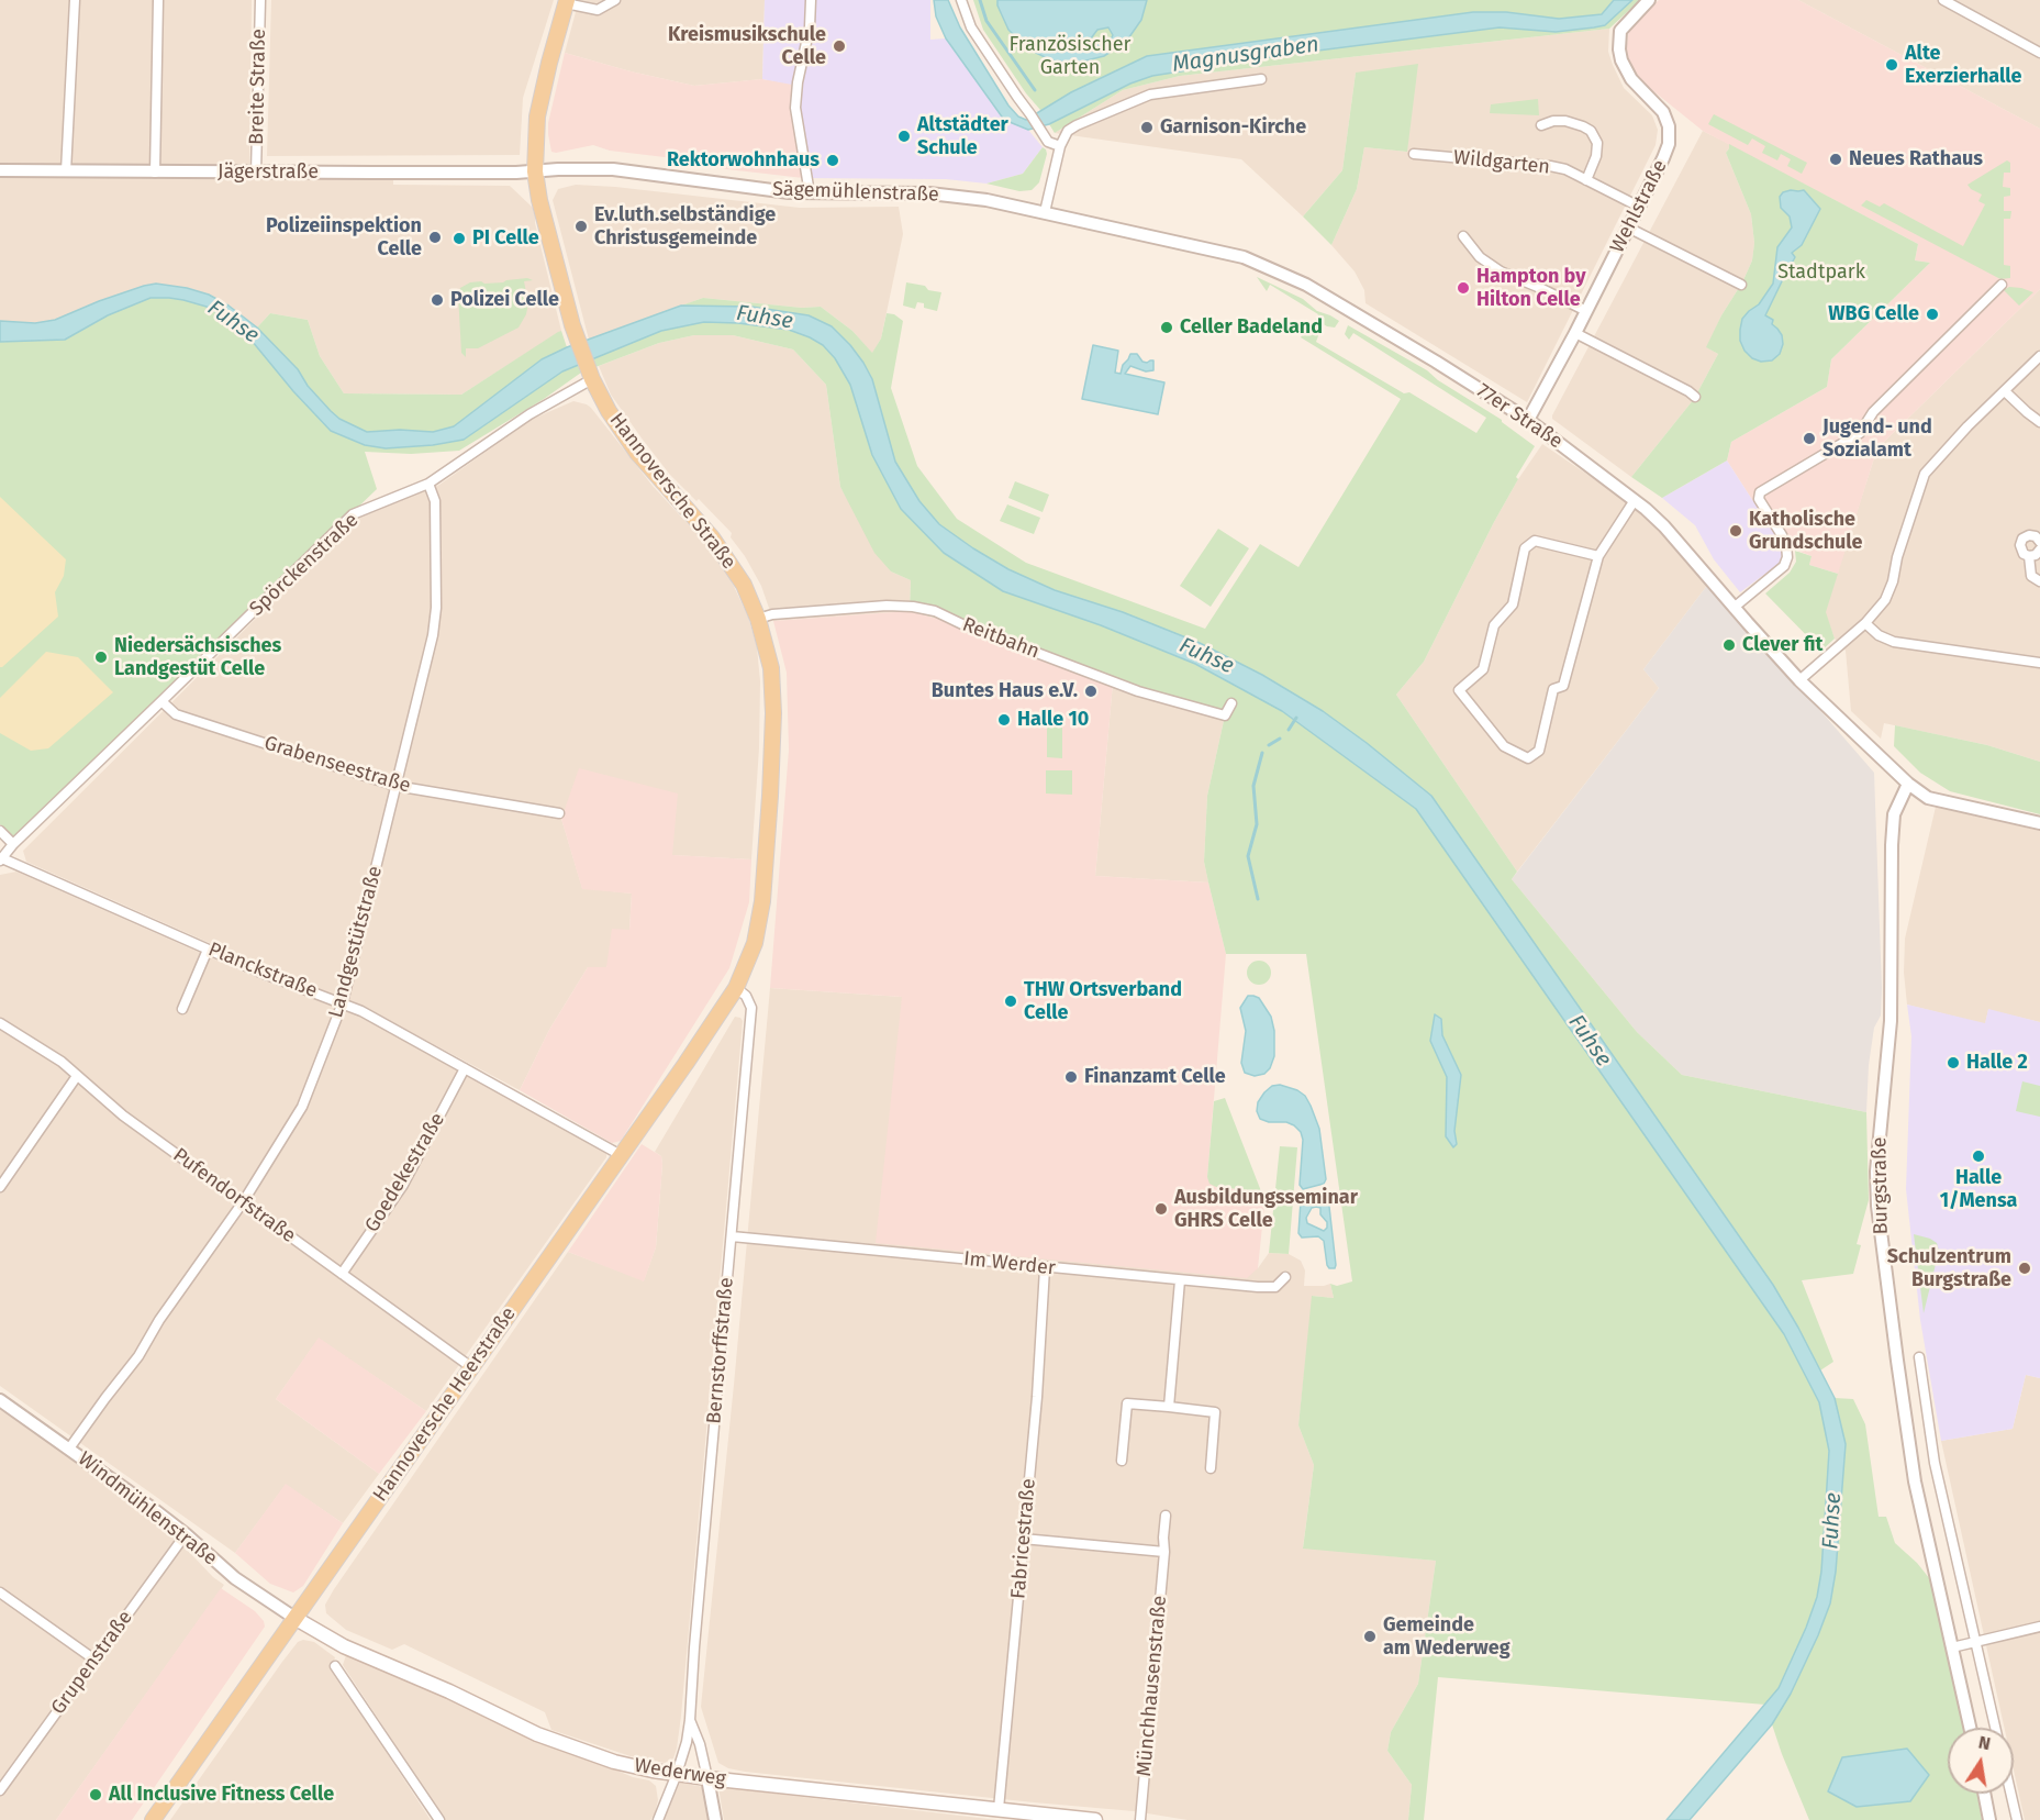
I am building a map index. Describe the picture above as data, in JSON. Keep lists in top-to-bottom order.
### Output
{
  "streets": {
    "main road": ["Hannoversche Straße", "Hannoversche Heerstraße", "Wederweg"],
    "street": [
      "Breite Straße",
      "Wildgarten",
      "Jägerstraße",
      "Sägemühlenstraße",
      "Wehlstraße",
      "77er Straße",
      "Spörckenstraße",
      "Reitbahn",
      "Grabenseestraße",
      "Landgestütstraße",
      "Planckstraße",
      "Goedekestraße",
      "Burgstraße",
      "Pufendorfstraße",
      "Im Werder",
      "Bernstorffstraße",
      "Windmühlenstraße",
      "Fabricestraße",
      "Grupenstraße",
      "Münchhausenstraße"
    ]
  },
  "crossings": [
    ["Breite Straße", "Jägerstraße"],
    ["Wildgarten", "Wehlstraße"],
    ["Jägerstraße", "Sägemühlenstraße"],
    ["Jägerstraße", "Hannoversche Straße"],
    ["Sägemühlenstraße", "77er Straße"],
    ["Sägemühlenstraße", "Hannoversche Straße"],
    ["Wehlstraße", "77er Straße"],
    ["77er Straße", "Burgstraße"],
    ["Hannoversche Straße", "Spörckenstraße"],
    ["Hannoversche Straße", "Reitbahn"],
    ["Hannoversche Straße", "Bernstorffstraße"],
    ["Hannoversche Straße", "Hannoversche Heerstraße"],
    ["Spörckenstraße", "Grabenseestraße"],
    ["Spörckenstraße", "Landgestütstraße"],
    ["Spörckenstraße", "Planckstraße"],
    ["Grabenseestraße", "Landgestütstraße"],
    ["Landgestütstraße", "Planckstraße"],
    ["Landgestütstraße", "Pufendorfstraße"],
    ["Landgestütstraße", "Windmühlenstraße"],
    ["Planckstraße", "Goedekestraße"],
    ["Planckstraße", "Hannoversche Heerstraße"],
    ["Goedekestraße", "Pufendorfstraße"],
    ["Pufendorfstraße", "Hannoversche Heerstraße"],
    ["Im Werder", "Bernstorffstraße"],
    ["Im Werder", "Fabricestraße"],
    ["Bernstorffstraße", "Hannoversche Heerstraße"],
    ["Bernstorffstraße", "Wederweg"],
    ["Hannoversche Heerstraße", "Windmühlenstraße"],
    ["Hannoversche Heerstraße", "Wederweg"],
    ["Windmühlenstraße", "Grupenstraße"],
    ["Windmühlenstraße", "Wederweg"],
    ["Fabricestraße", "Wederweg"]
  ],
  "water": ["Magnusgraben", "Fuhse"],
  "parks": ["Französischer Garten", "Stadtpark"],
  "places": [
    "Kreismusikschule Celle",
    "Alte Exerzierhalle",
    "Garnison-Kirche",
    "Altstädter Schule",
    "Neues Rathaus",
    "Rektorwohnhaus",
    "Ev.luth.selbständige Christusgemeinde",
    "Polizeiinspektion Celle",
    "PI Celle",
    "Hampton by Hilton Celle",
    "Polizei Celle",
    "WBG Celle",
    "Celler Badeland",
    "Jugend- und Sozialamt",
    "Katholische Grundschule",
    "Clever fit",
    "Niedersächsisches Landgestüt Celle",
    "Buntes Haus e.V.",
    "Halle 10",
    "THW Ortsverband Celle",
    "Halle 2",
    "Finanzamt Celle",
    "Halle 1/Mensa",
    "Ausbildungsseminar GHRS Celle",
    "Schulzentrum Burgstraße",
    "Gemeinde am Wederweg",
    "All Inclusive Fitness Celle"
  ],
  "north": "top"
}
